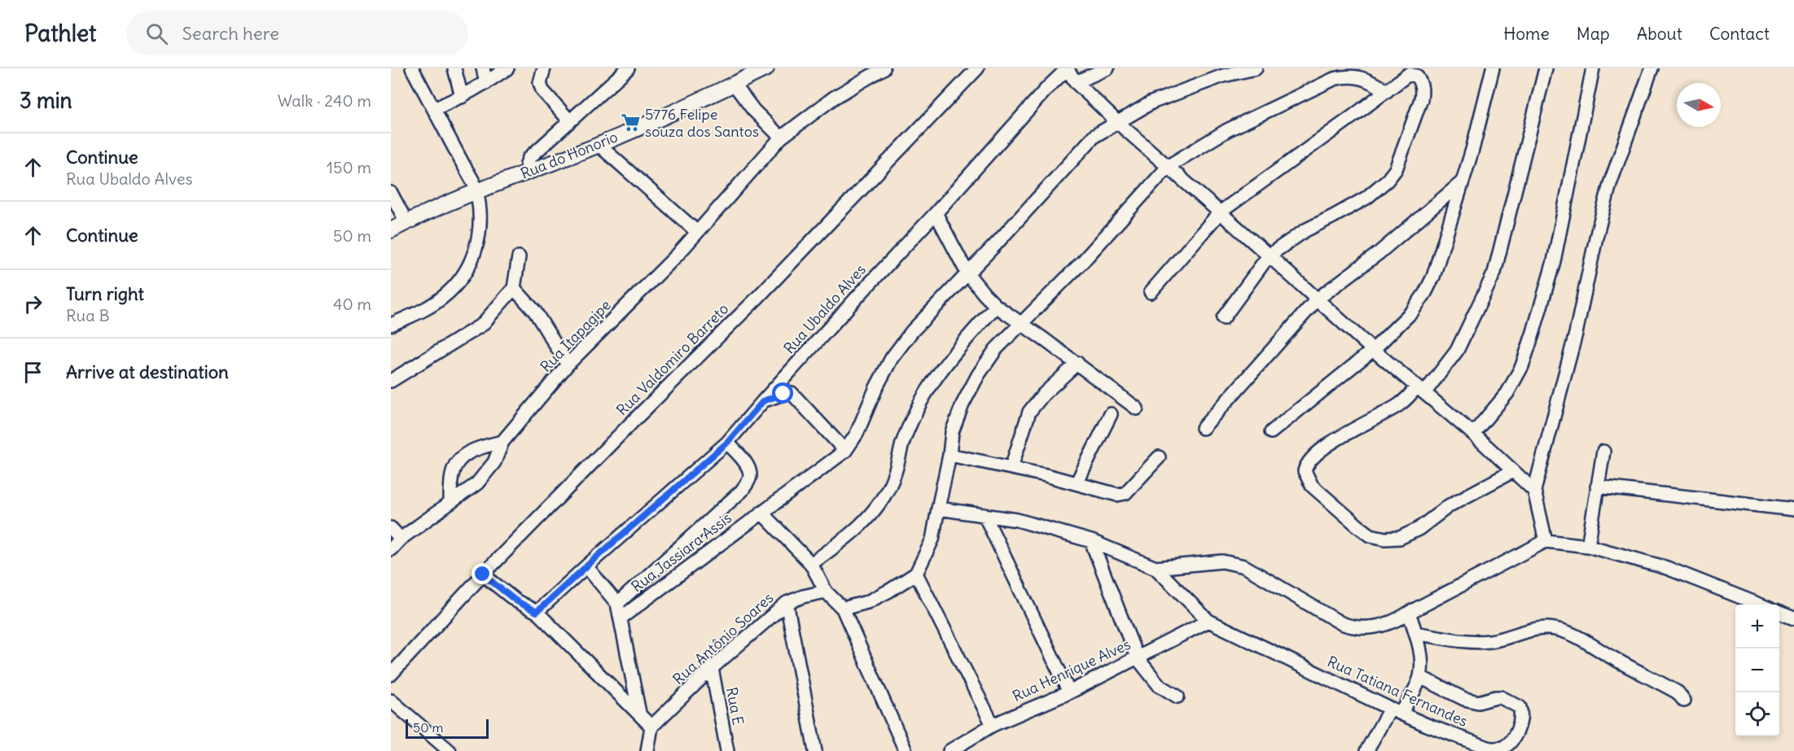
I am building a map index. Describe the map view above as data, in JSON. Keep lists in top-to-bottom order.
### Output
{
  "streets": {
    "street": [
      "Rua do Honorio",
      "Rua Ubaldo Alves",
      "Rua Itapagipe",
      "Rua Valdomiro Barreto",
      "Rua Jassiara Assis",
      "Rua Antônio Soares",
      "Rua Henrique Alves",
      "Rua Tatiana Fernandes",
      "Rua E"
    ]
  },
  "crossings": [
    ["Rua Antônio Soares", "Rua E"],
    ["Rua Henrique Alves", "Rua Tatiana Fernandes"]
  ],
  "places": {
    "supermarket": ["5776 Felipe souza dos Santos"]
  },
  "scale_bar": "50 m",
  "north": "right",
  "page": {
    "header": "Pathlet",
    "search": "Search here",
    "nav": [
      "Home",
      "Map",
      "About",
      "Contact"
    ],
    "heading": ["3 min", "Walk · 240 m"],
    "list": [
      ["Continue", "Rua Ubaldo Alves", "150 m"],
      ["Continue", "50 m"],
      ["Turn right", "Rua B", "40 m"],
      "Arrive at destination"
    ],
    "map_buttons": ["+", "−"],
    "scale": "50 m"
  }
}
